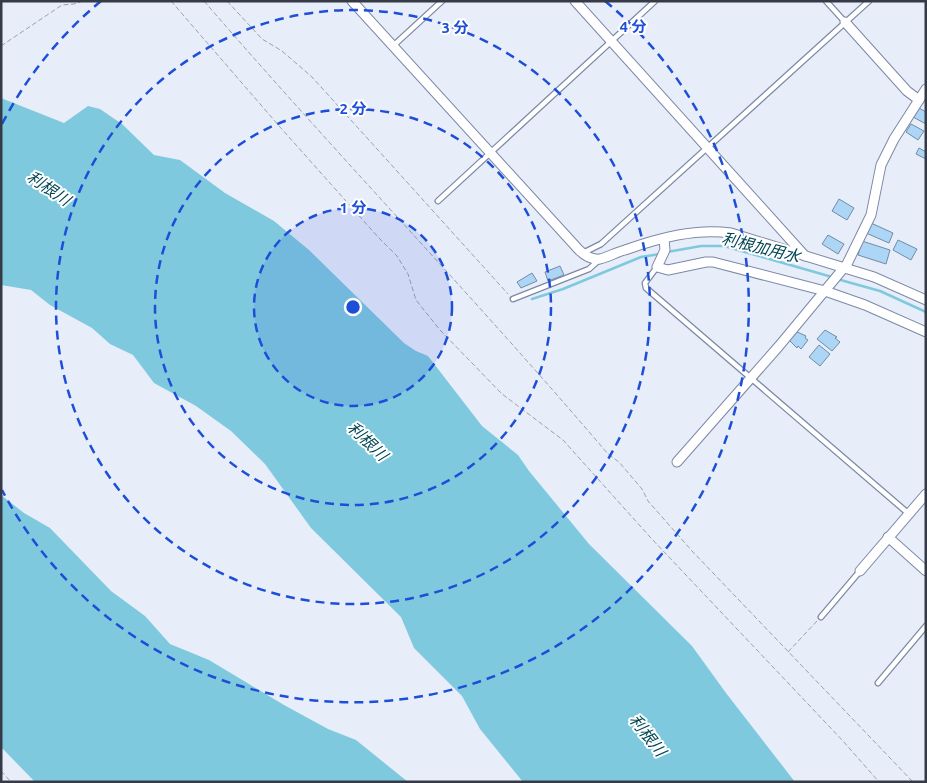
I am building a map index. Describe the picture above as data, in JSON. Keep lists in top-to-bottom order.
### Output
{
  "water": ["利根川", "利根加用水"],
  "rings": [
    "4 分",
    "3 分",
    "2 分",
    "1 分"
  ]
}
